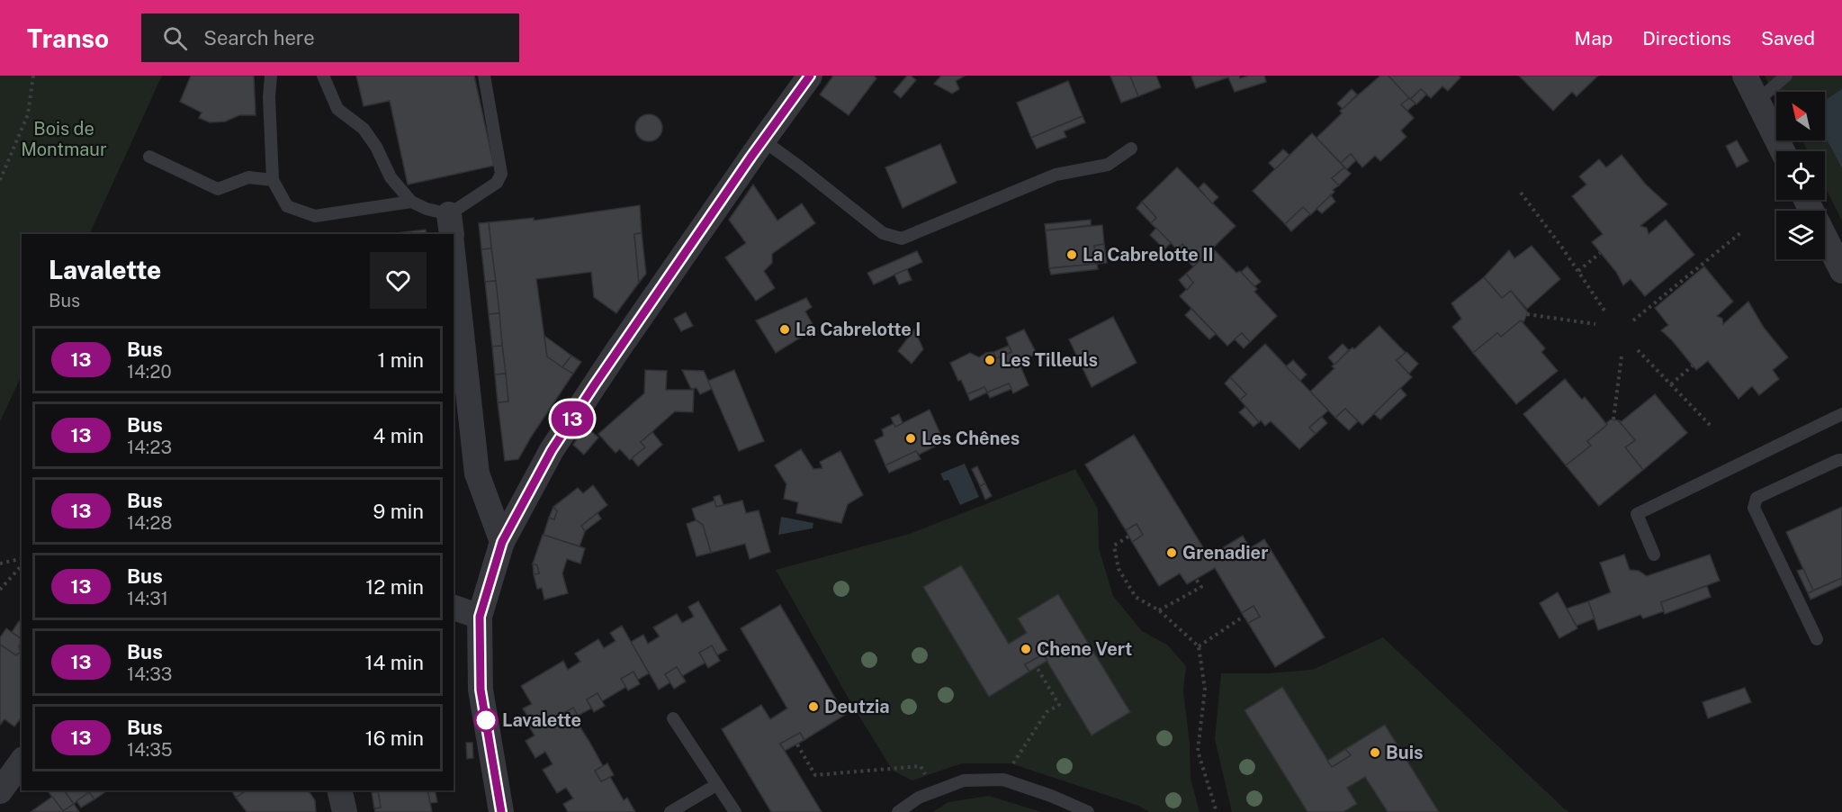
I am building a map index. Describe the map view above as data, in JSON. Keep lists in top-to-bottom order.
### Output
{
  "parks": ["Bois de Montmaur"],
  "places": [
    "La Cabrelotte II",
    "La Cabrelotte I",
    "Les Tilleuls",
    "Les Chênes",
    "Grenadier",
    "Chene Vert",
    "Deutzia",
    "Lavalette",
    "Buis"
  ],
  "lines": ["bus line 13"],
  "north": "top left",
  "page": {
    "header": "Transo",
    "search": "Search here",
    "nav": ["Map", "Directions", "Saved"],
    "on_map": "13",
    "heading": ["Lavalette", "Bus"],
    "list": [
      {
        "mark": "13",
        "name": "Bus",
        "note": "14:20",
        "value": "1 min"
      },
      {
        "mark": "13",
        "name": "Bus",
        "note": "14:23",
        "value": "4 min"
      },
      {
        "mark": "13",
        "name": "Bus",
        "note": "14:28",
        "value": "9 min"
      },
      {
        "mark": "13",
        "name": "Bus",
        "note": "14:31",
        "value": "12 min"
      },
      {
        "mark": "13",
        "name": "Bus",
        "note": "14:33",
        "value": "14 min"
      },
      {
        "mark": "13",
        "name": "Bus",
        "note": "14:35",
        "value": "16 min"
      }
    ]
  }
}
